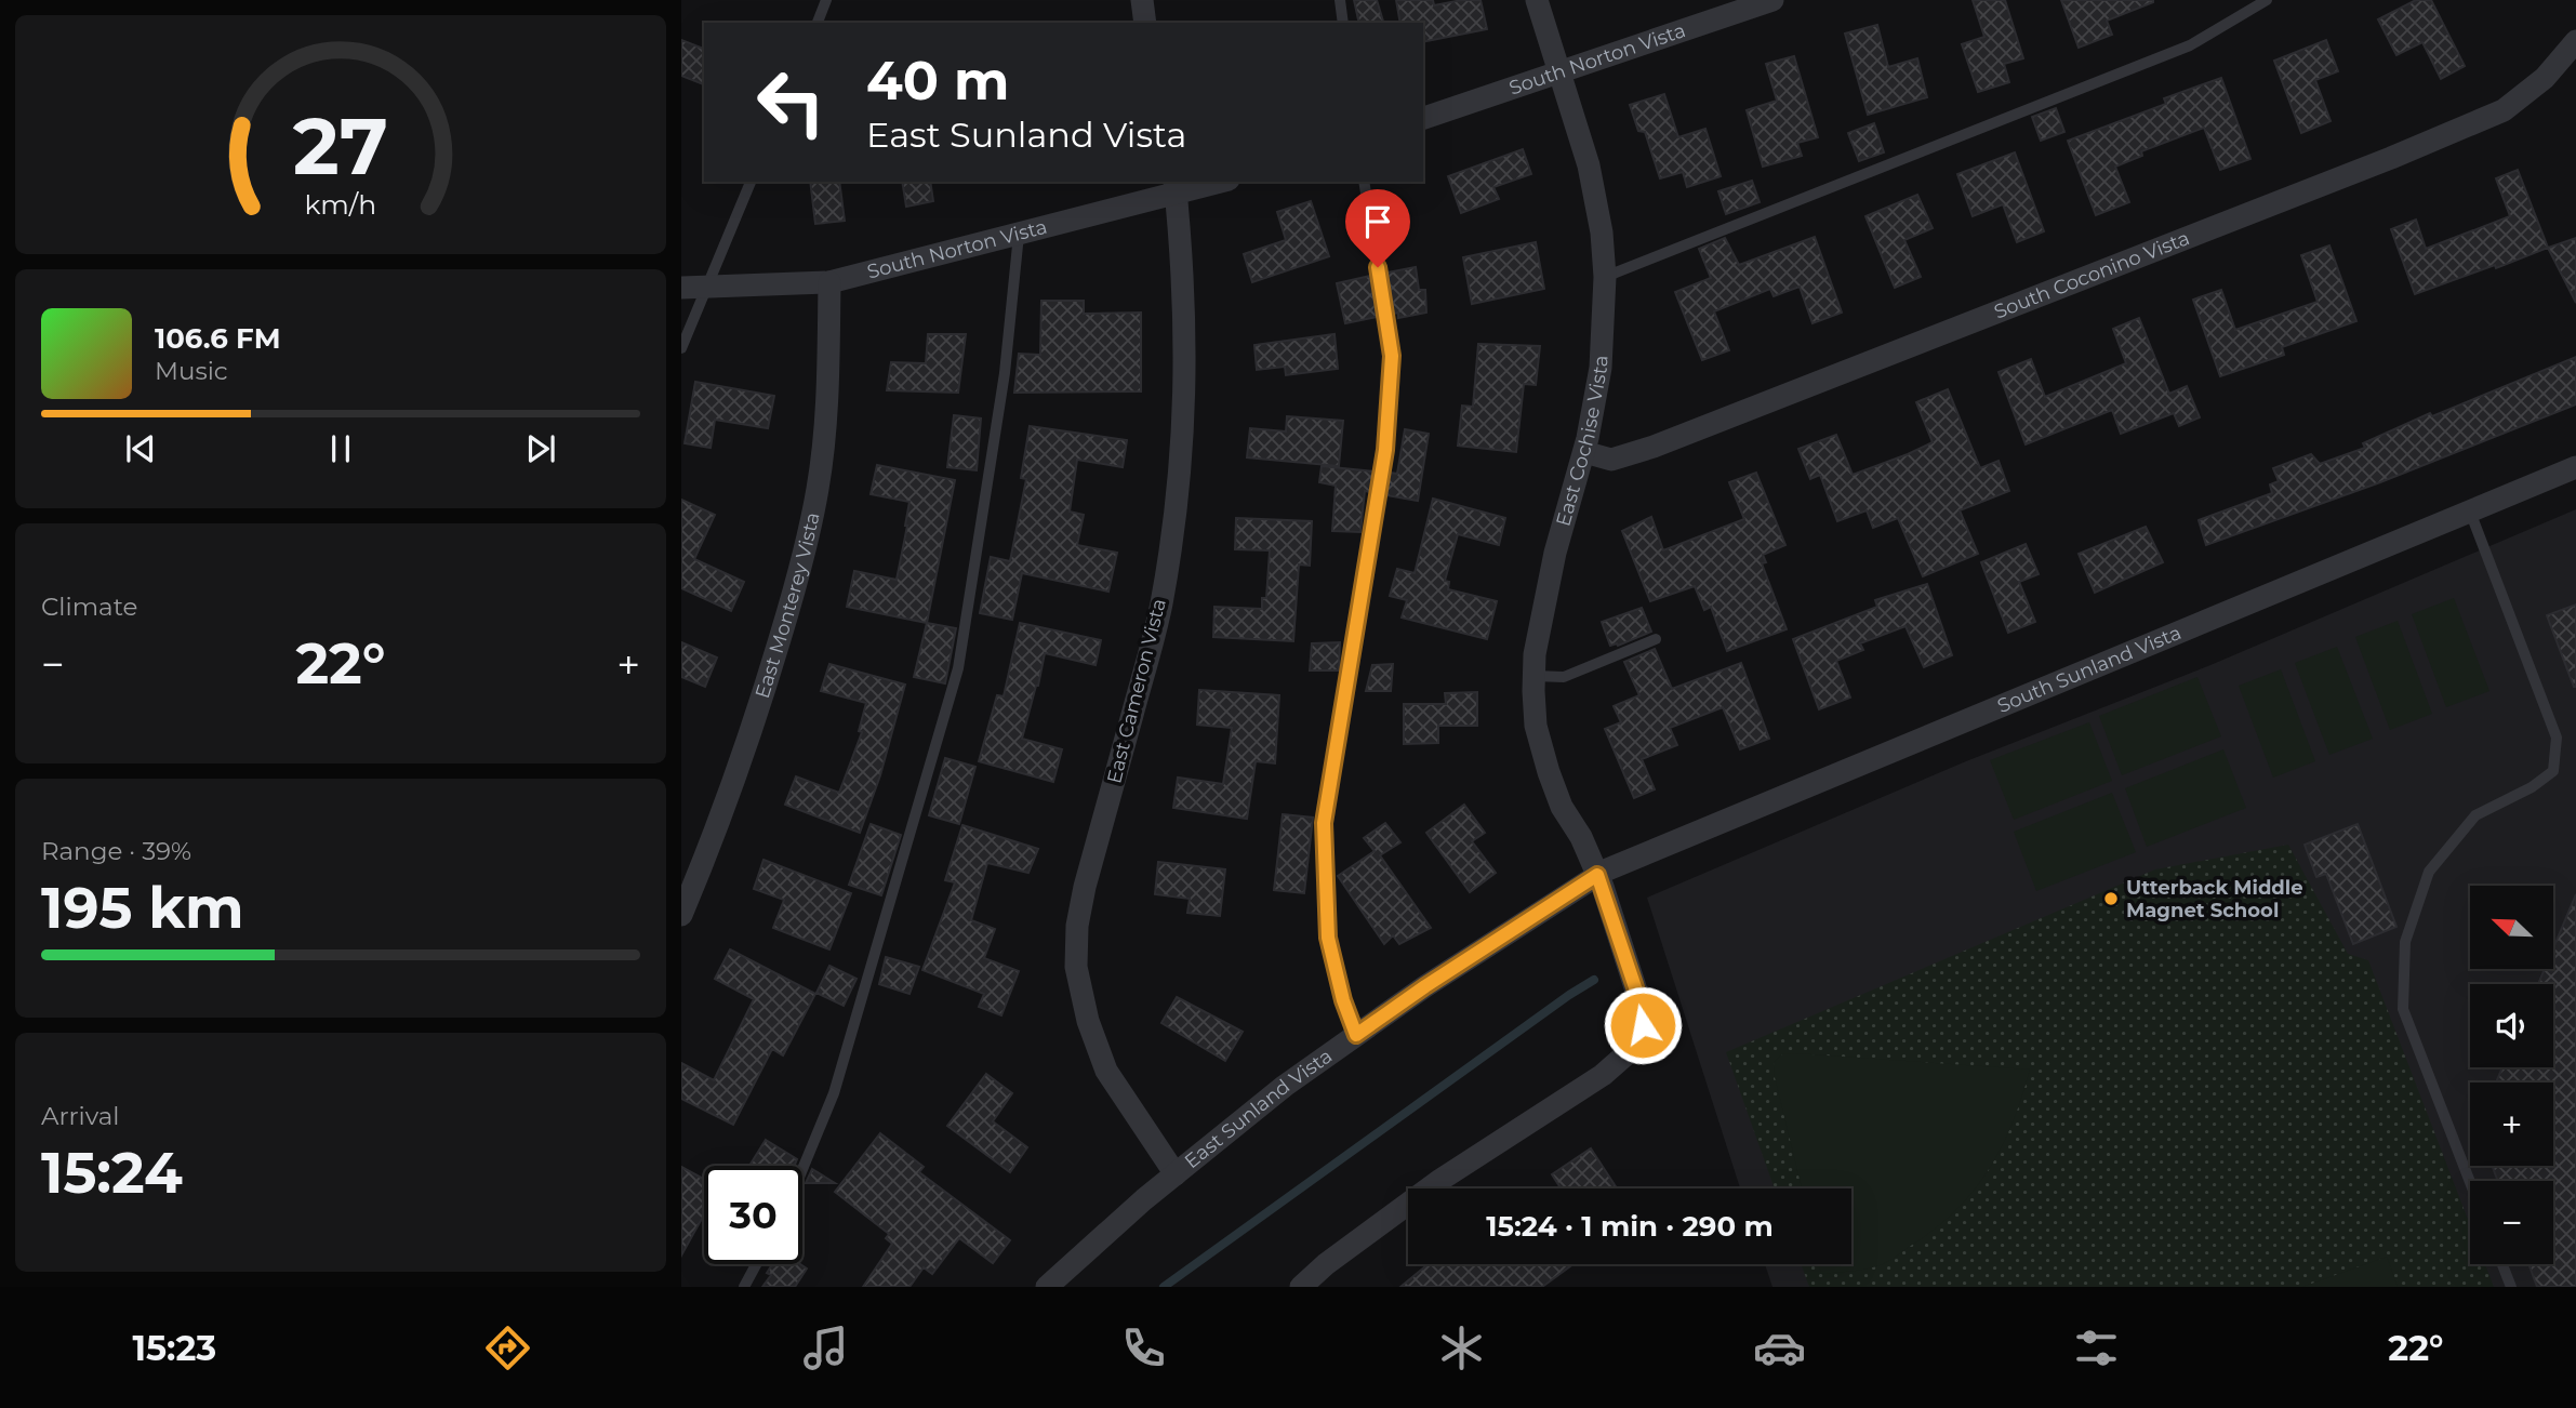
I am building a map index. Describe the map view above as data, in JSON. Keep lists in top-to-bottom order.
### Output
{
  "streets": {
    "street": [
      "South Norton Vista",
      "South Coconino Vista",
      "East Cochise Vista",
      "East Monterey Vista",
      "South Sunland Vista",
      "East Cameron Vista",
      "East Sunland Vista"
    ]
  },
  "crossings": [
    ["South Norton Vista", "East Cochise Vista"],
    ["South Norton Vista", "East Monterey Vista"],
    ["South Norton Vista", "East Cameron Vista"],
    ["South Coconino Vista", "East Cochise Vista"],
    ["East Cochise Vista", "South Sunland Vista"],
    ["East Cochise Vista", "East Sunland Vista"],
    ["South Sunland Vista", "East Sunland Vista"],
    ["East Cameron Vista", "East Sunland Vista"]
  ],
  "places": ["Utterback Middle Magnet School"],
  "north": "top left",
  "page": {
    "turn": ["40 m", "East Sunland Vista"],
    "song": ["106.6 FM", "Music"],
    "tile": [
      "Climate",
      ["Range · 39%", "195 km"],
      ["Arrival", "15:24"]
    ],
    "heat": ["−", "22°", "+"],
    "map_buttons": ["+", "−"],
    "limit": "30",
    "trip": "15:24 · 1 min · 290 m",
    "tabs": ["15:23", "22°"],
    "gauge": ["27", "km/h"]
  }
}
